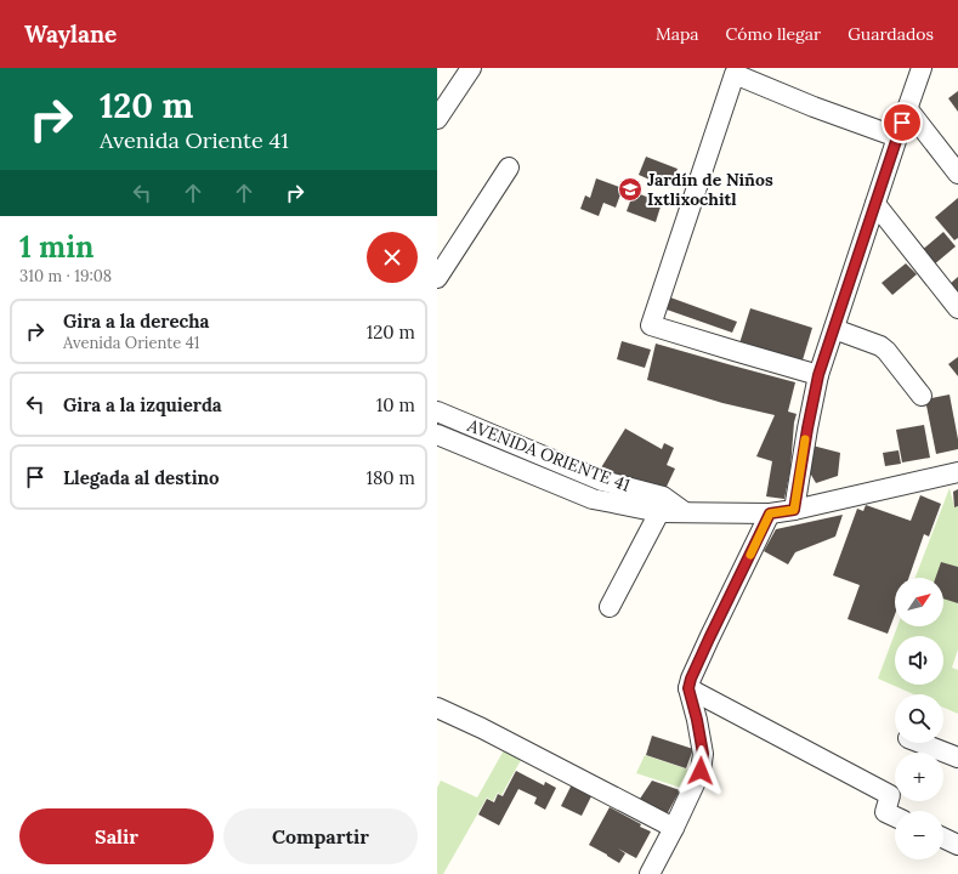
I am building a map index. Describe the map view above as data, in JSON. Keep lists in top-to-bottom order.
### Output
{
  "streets": {
    "street": ["AVENIDA ORIENTE 41"]
  },
  "places": {
    "school or university": ["Jardín de Niños Ixtlixochitl"]
  },
  "north": "top right",
  "page": {
    "header": "Waylane",
    "nav": ["Mapa", "Cómo llegar", "Guardados"],
    "turn": ["120 m", "Avenida Oriente 41"],
    "heading": ["1 min", "310 m · 19:08"],
    "list": [
      {
        "name": "Gira a la derecha",
        "note": "Avenida Oriente 41",
        "value": "120 m"
      },
      {
        "name": "Gira a la izquierda",
        "value": "10 m"
      },
      {
        "name": "Llegada al destino",
        "value": "180 m"
      }
    ],
    "map_buttons": ["+", "−"],
    "buttons": ["Salir", "Compartir"]
  }
}
